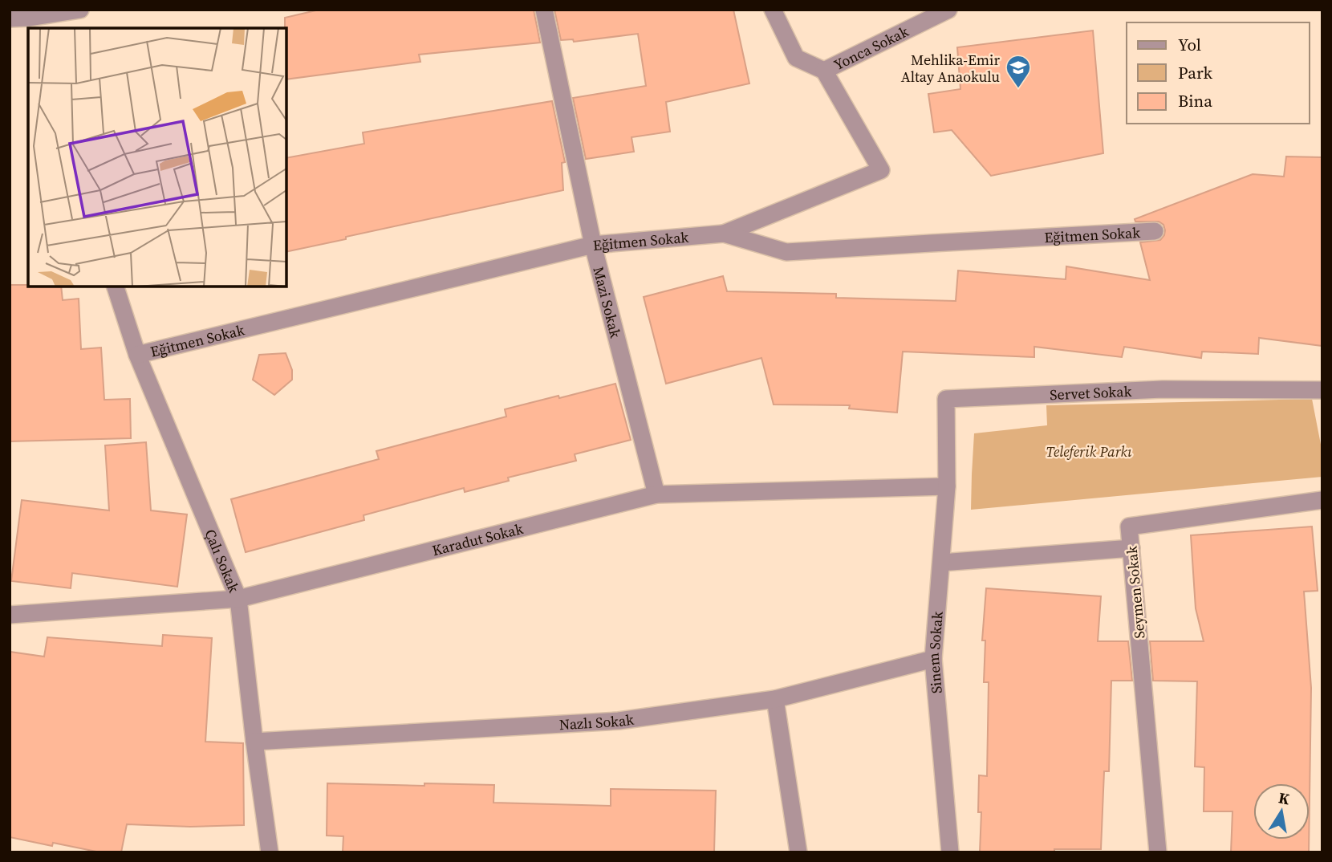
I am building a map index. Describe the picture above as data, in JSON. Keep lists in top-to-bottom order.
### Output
{
  "streets": {
    "street": [
      "Yonca Sokak",
      "Eğitmen Sokak",
      "Mazi Sokak",
      "Servet Sokak",
      "Karadut Sokak",
      "Çalı Sokak",
      "Seymen Sokak",
      "Sinem Sokak",
      "Nazlı Sokak"
    ]
  },
  "crossings": [
    ["Eğitmen Sokak", "Mazi Sokak"],
    ["Eğitmen Sokak", "Çalı Sokak"],
    ["Mazi Sokak", "Karadut Sokak"],
    ["Servet Sokak", "Karadut Sokak"],
    ["Servet Sokak", "Sinem Sokak"],
    ["Karadut Sokak", "Çalı Sokak"],
    ["Karadut Sokak", "Sinem Sokak"],
    ["Çalı Sokak", "Nazlı Sokak"],
    ["Sinem Sokak", "Nazlı Sokak"]
  ],
  "parks": ["Teleferik Parkı"],
  "places": {
    "school or university": ["Mehlika-Emir Altay Anaokulu"]
  },
  "legend": ["Yol", "Park", "Bina"],
  "north": "top"
}
